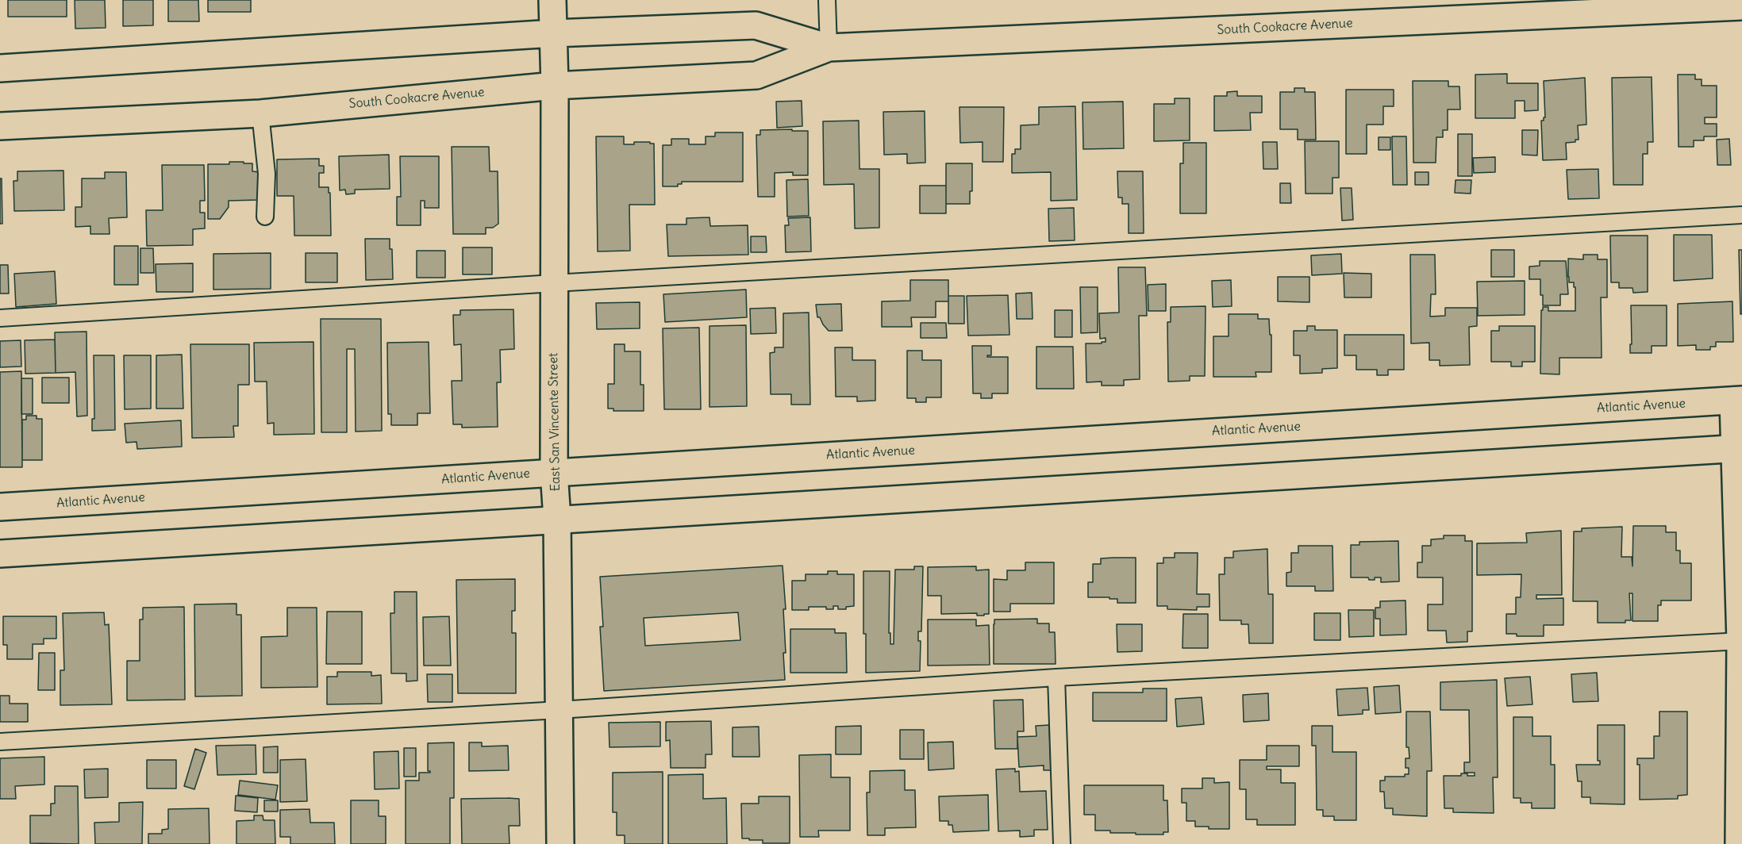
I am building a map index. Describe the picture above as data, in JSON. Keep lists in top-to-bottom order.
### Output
{
  "streets": {
    "street": ["South Cookacre Avenue", "Atlantic Avenue", "East San Vincente Street"]
  },
  "crossings": [
    ["South Cookacre Avenue", "East San Vincente Street"],
    ["Atlantic Avenue", "East San Vincente Street"]
  ]
}
